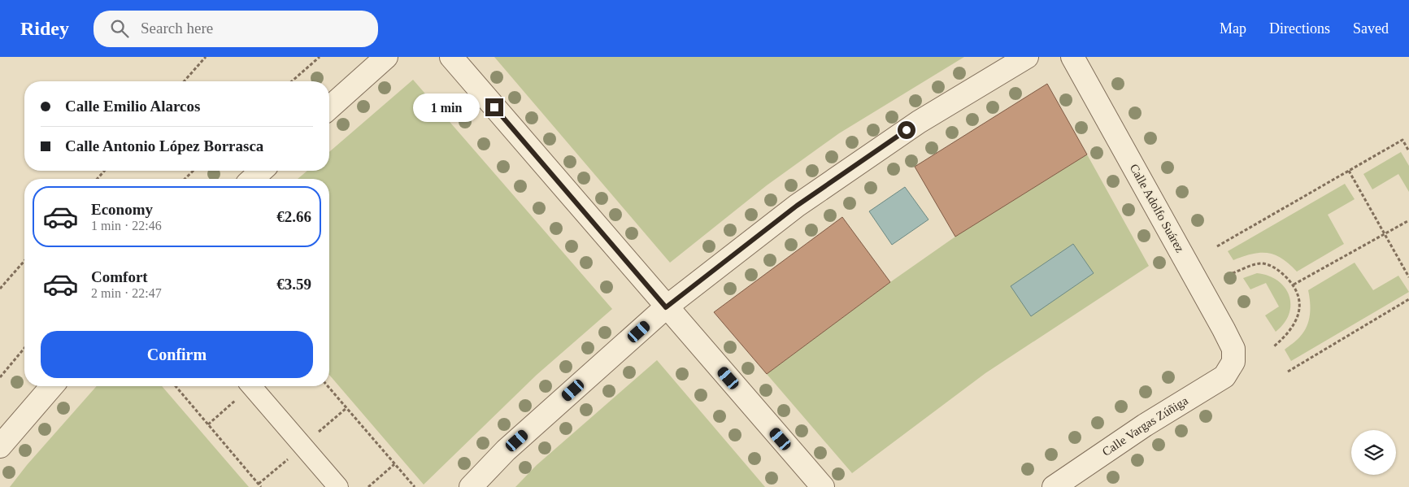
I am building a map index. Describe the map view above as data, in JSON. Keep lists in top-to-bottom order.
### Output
{
  "streets": {
    "street": ["Calle Adolfo Suárez", "Calle Vargas Zúñiga"]
  },
  "crossings": [
    ["Calle Adolfo Suárez", "Calle Vargas Zúñiga"]
  ],
  "page": {
    "header": "Ridey",
    "search": "Search here",
    "nav": ["Map", "Directions", "Saved"],
    "banner": ["Calle Emilio Alarcos", "Calle Antonio López Borrasca"],
    "bubble": "1 min",
    "list": [
      {
        "name": "Economy",
        "note": "1 min · 22:46",
        "value": "€2.66"
      },
      {
        "name": "Comfort",
        "note": "2 min · 22:47",
        "value": "€3.59"
      }
    ],
    "buttons": "Confirm"
  }
}
